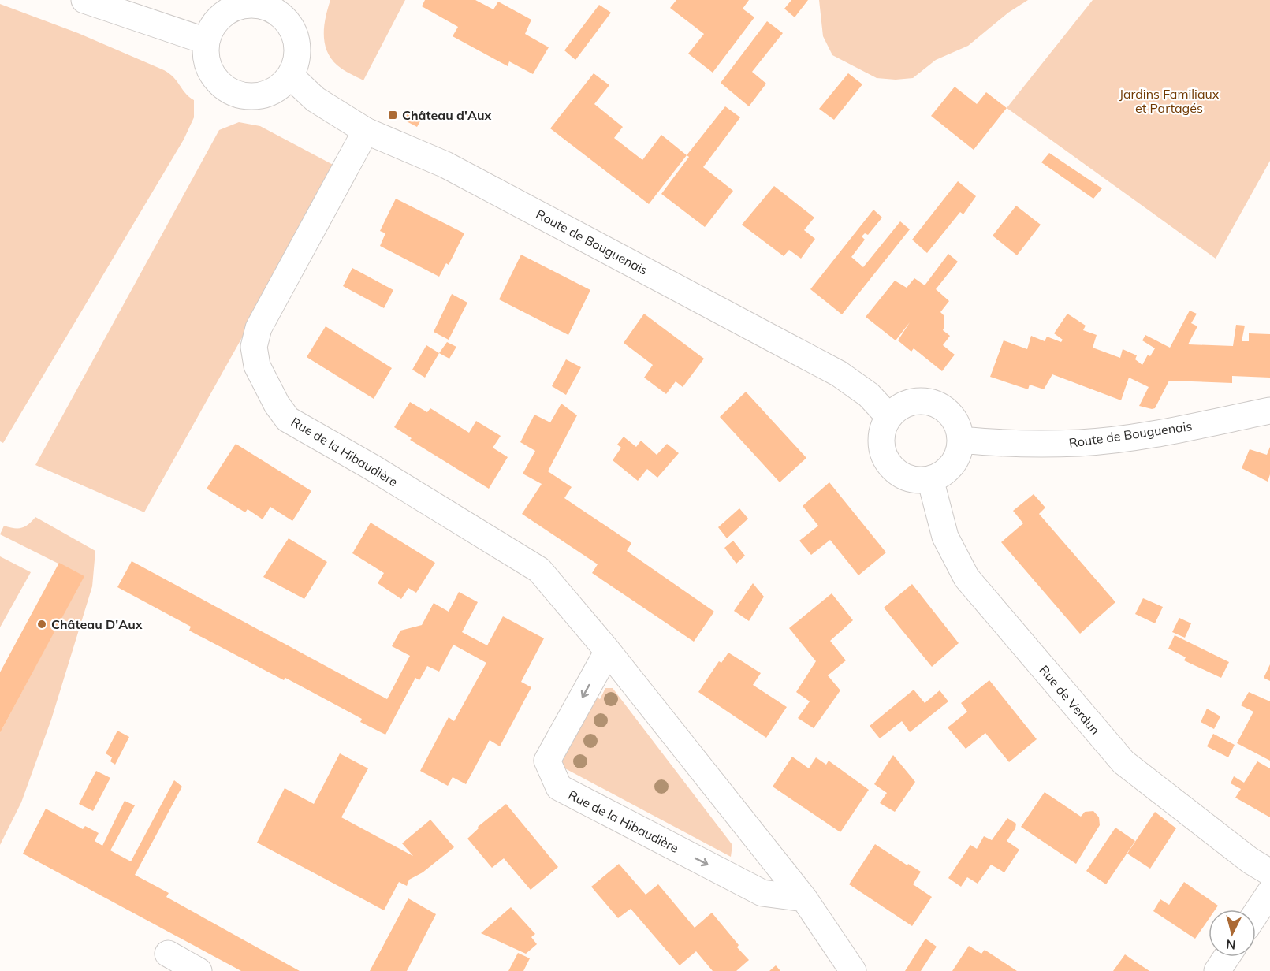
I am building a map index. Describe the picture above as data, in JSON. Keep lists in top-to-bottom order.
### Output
{
  "streets": {
    "street": ["Route de Bouguenais", "Rue de la Hibaudière", "Rue de Verdun"]
  },
  "crossings": [
    ["Route de Bouguenais", "Rue de la Hibaudière"],
    ["Route de Bouguenais", "Rue de Verdun"]
  ],
  "parks": ["Jardins Familiaux et Partagés"],
  "places": {
    "transit": ["Château d'Aux"],
    "other": ["Château D'Aux"]
  },
  "north": "bottom"
}
